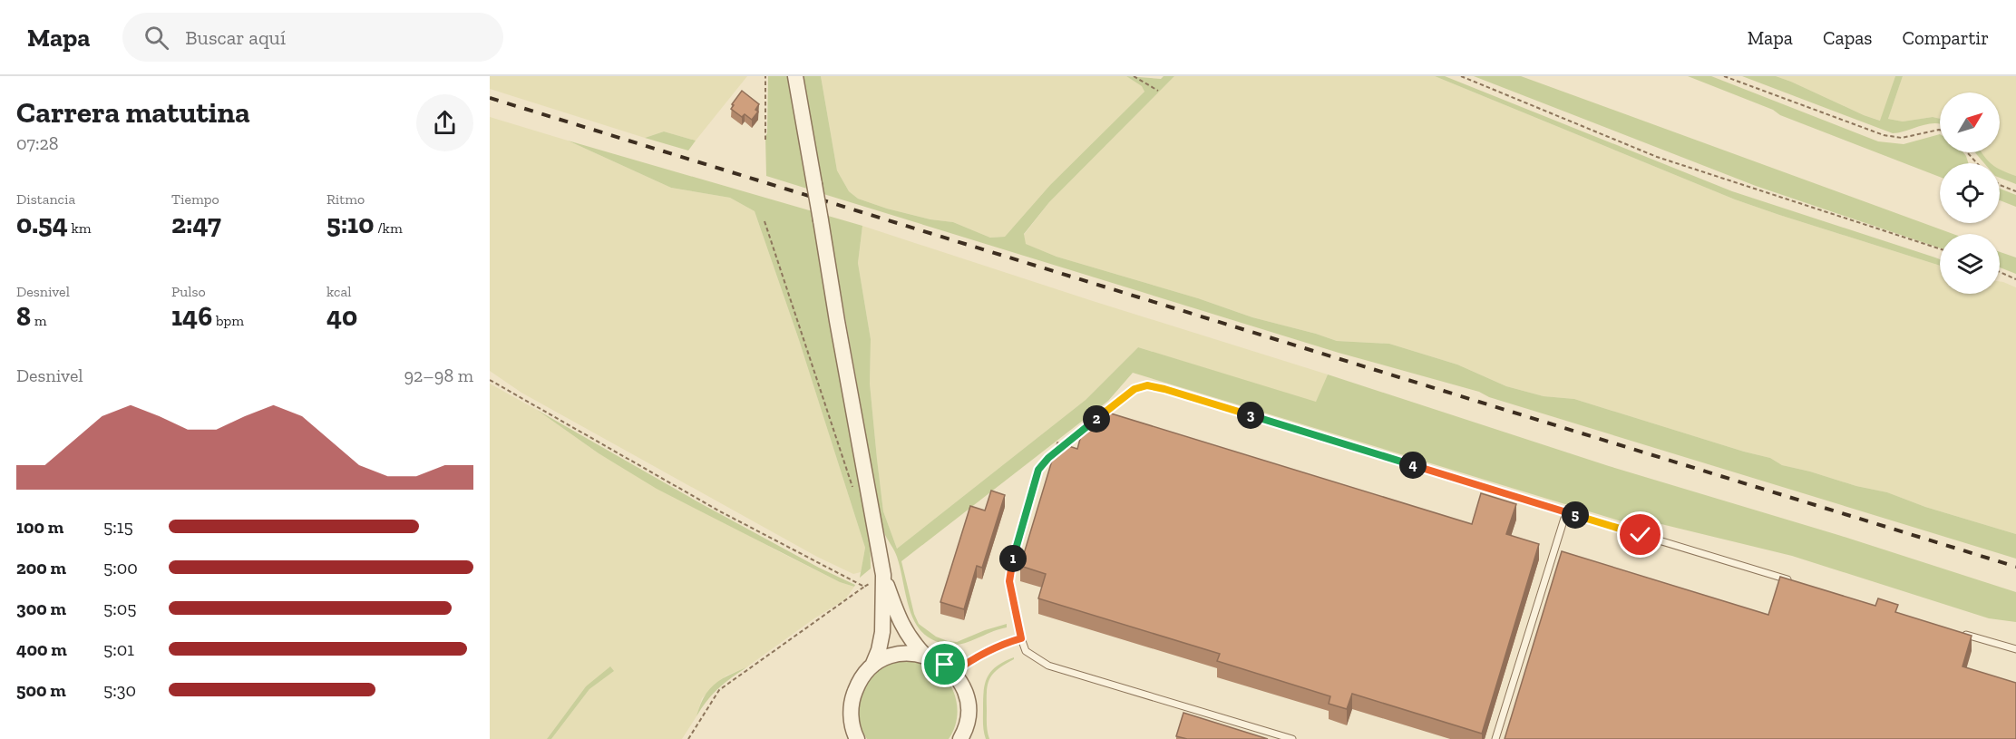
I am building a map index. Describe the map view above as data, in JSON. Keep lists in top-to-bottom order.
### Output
{
  "north": "top right",
  "page": {
    "header": "Mapa",
    "search": "Buscar aquí",
    "nav": ["Mapa", "Capas", "Compartir"],
    "heading": ["Carrera matutina", "07:28"],
    "stats": [
      ["Distancia", "0.54 km"],
      ["Tiempo", "2:47"],
      ["Ritmo", "5:10 /km"],
      ["Desnivel", "8 m"],
      ["Pulso", "146 bpm"],
      ["kcal", "40"]
    ],
    "chart": ["Desnivel", "92–98 m"],
    "pins": [
      "3",
      "2",
      "4",
      "5",
      "1"
    ],
    "list": [
      {
        "name": "100 m",
        "note": "5:15"
      },
      {
        "name": "200 m",
        "note": "5:00"
      },
      {
        "name": "300 m",
        "note": "5:05"
      },
      {
        "name": "400 m",
        "note": "5:01"
      },
      {
        "name": "500 m",
        "note": "5:30"
      }
    ]
  }
}
